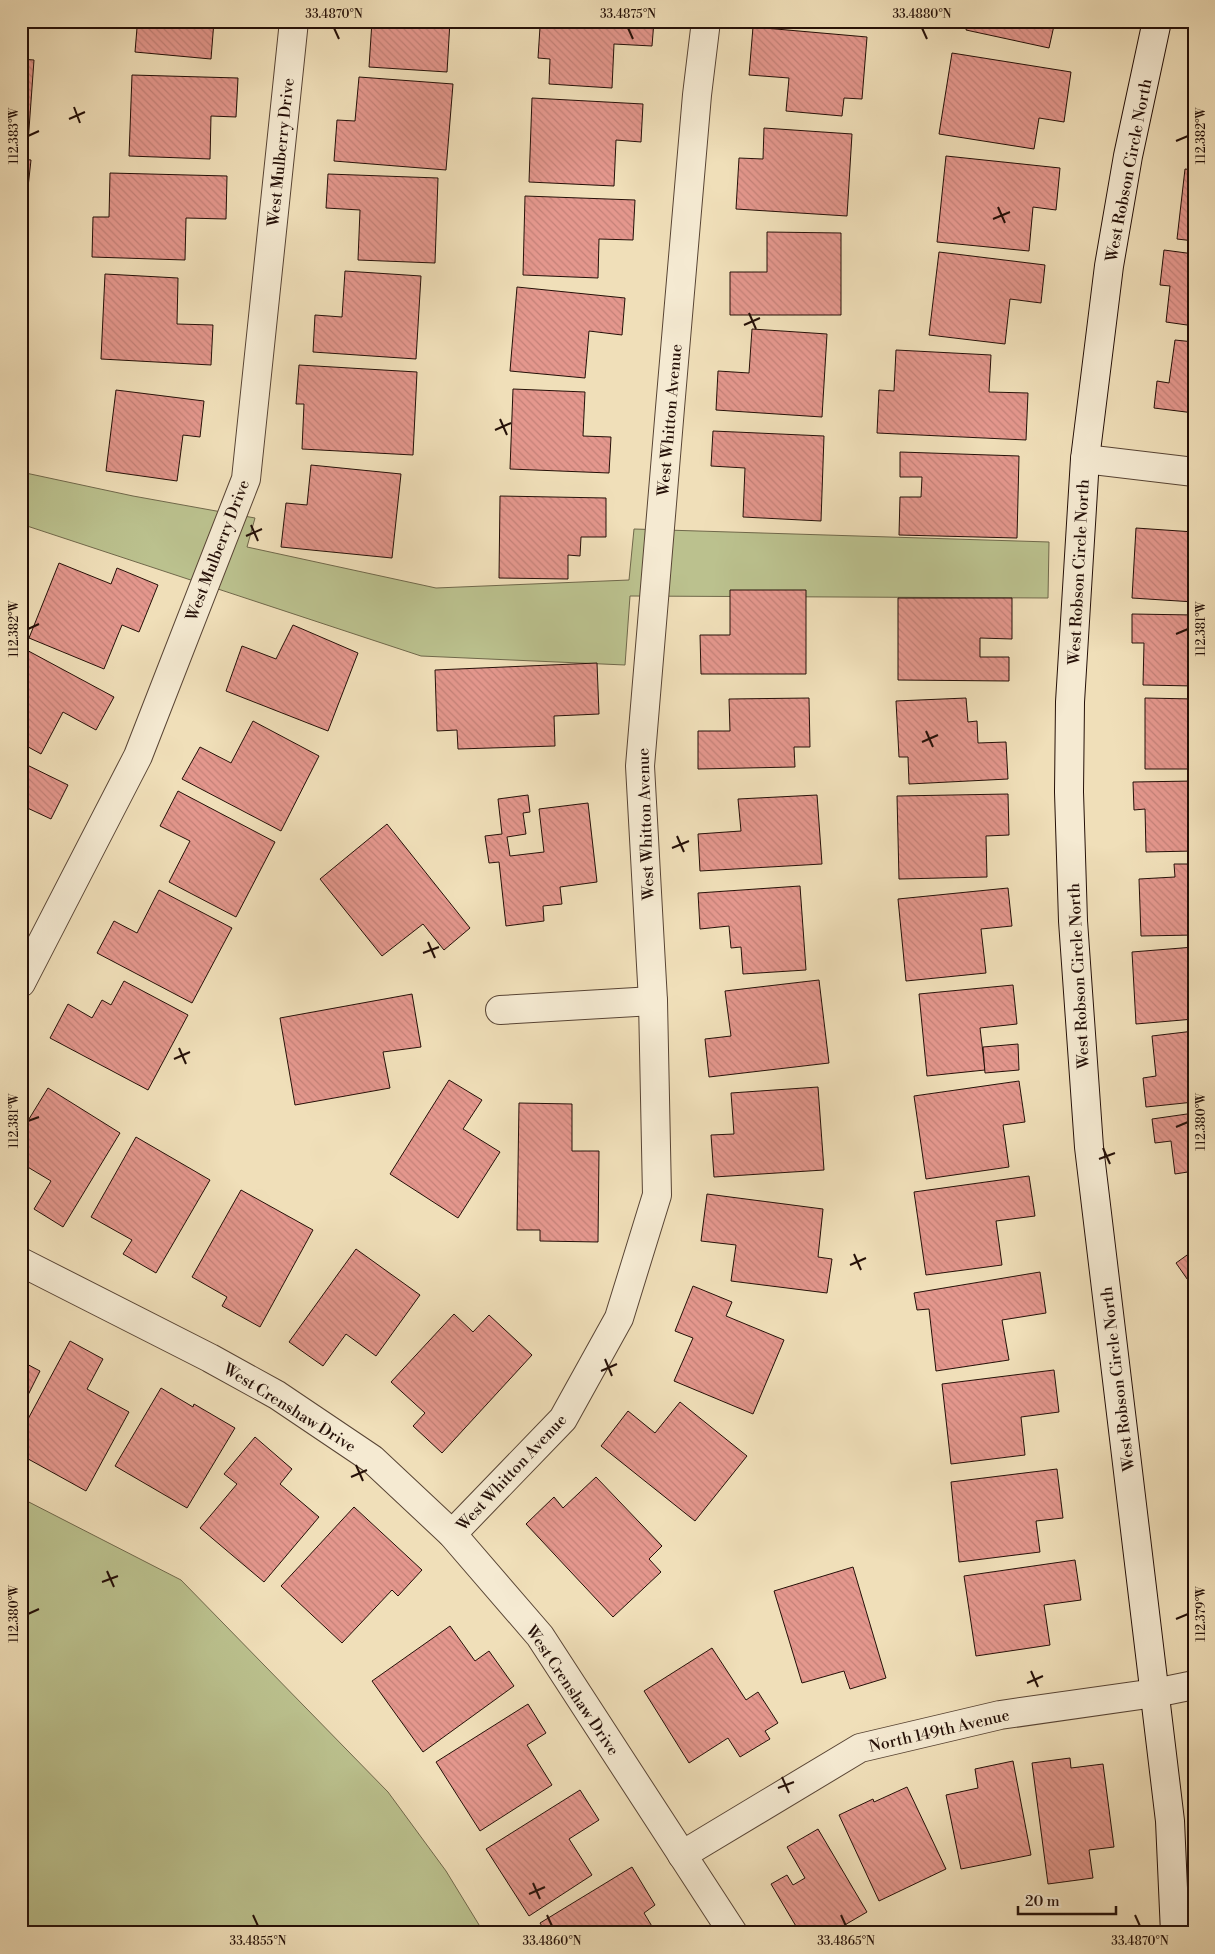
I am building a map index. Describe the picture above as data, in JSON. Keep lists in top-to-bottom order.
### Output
{
  "streets": {
    "street": [
      "West Mulberry Drive",
      "West Robson Circle North",
      "West Whitton Avenue",
      "West Crenshaw Drive",
      "North 149th Avenue"
    ]
  },
  "crossings": [
    ["West Robson Circle North", "North 149th Avenue"],
    ["West Whitton Avenue", "West Crenshaw Drive"],
    ["West Crenshaw Drive", "North 149th Avenue"]
  ],
  "scale_bar": "20 m",
  "coordinates": [
    "33.4870°N",
    "33.4875°N",
    "33.4880°N",
    "112.383°W",
    "112.382°W",
    "112.381°W",
    "112.380°W",
    "112.379°W",
    "33.4855°N",
    "33.4860°N",
    "33.4865°N"
  ]
}
